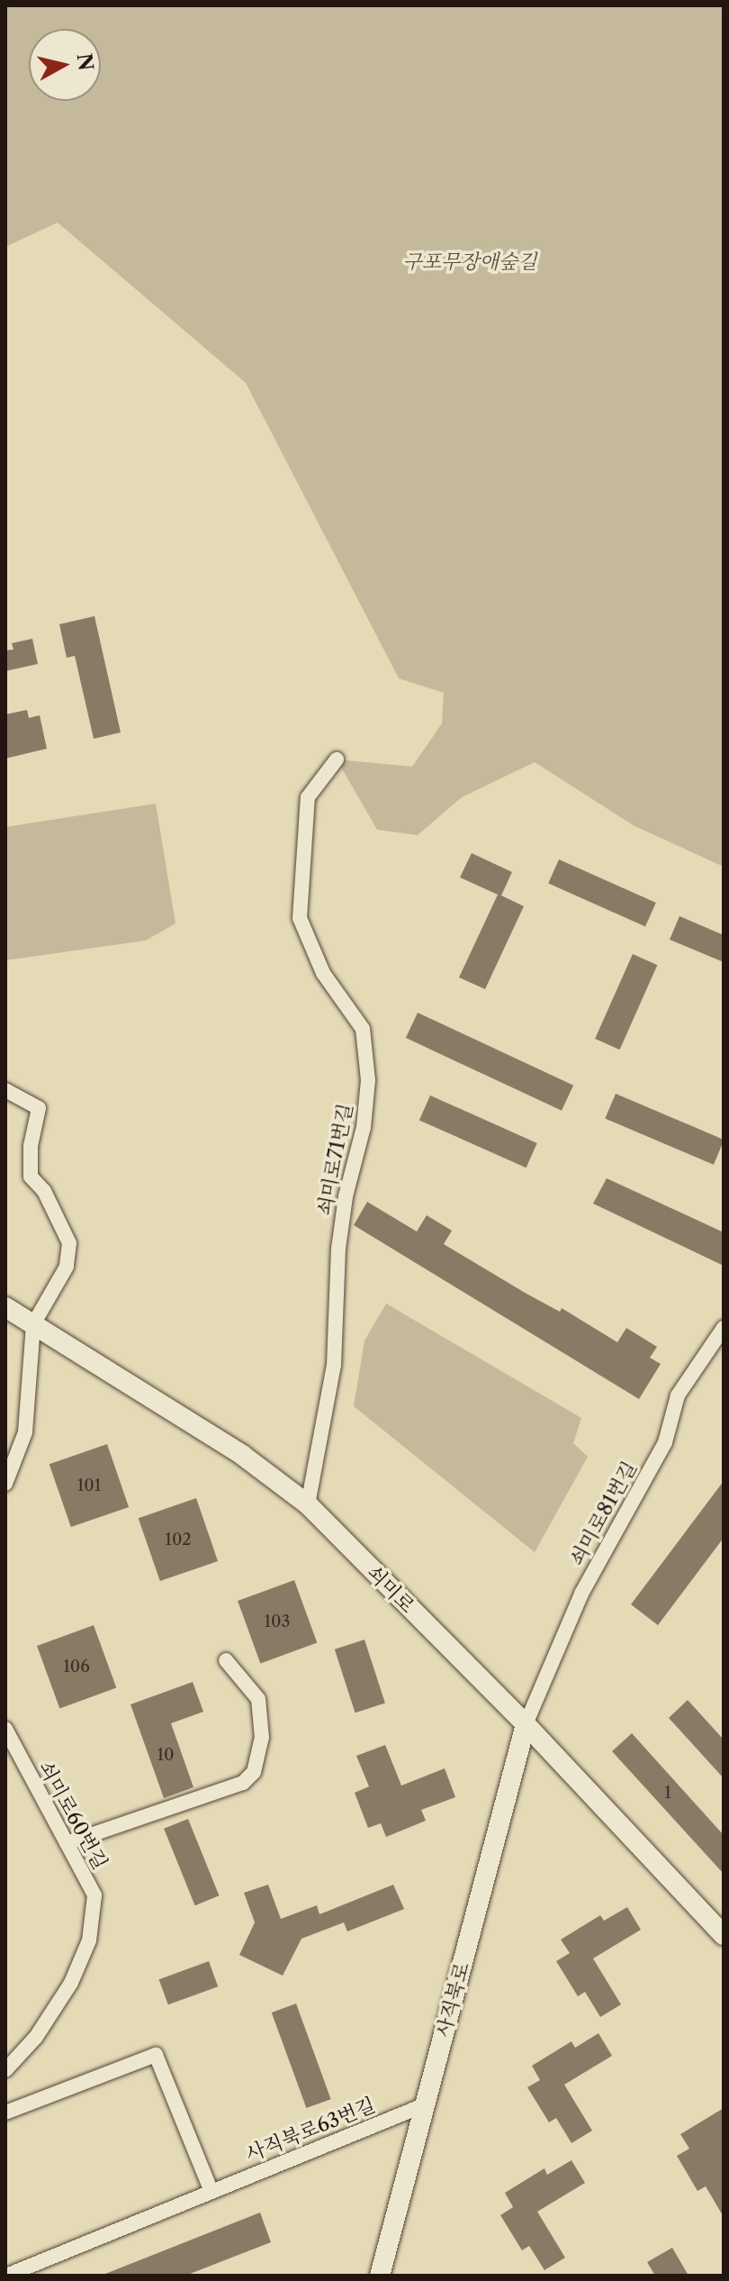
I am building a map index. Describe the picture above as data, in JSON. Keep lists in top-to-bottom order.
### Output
{
  "streets": {
    "main road": ["쇠미로", "사직북로"],
    "street": [
      "쇠미로71번길",
      "쇠미로81번길",
      "쇠미로60번길",
      "사직북로63번길"
    ]
  },
  "crossings": [
    ["쇠미로71번길", "쇠미로"],
    ["쇠미로81번길", "쇠미로"],
    ["쇠미로81번길", "사직북로"],
    ["쇠미로", "사직북로"],
    ["사직북로", "사직북로63번길"]
  ],
  "parks": ["구포무장애숲길"],
  "house_numbers": [
    "101",
    "102",
    "103",
    "106",
    "10",
    "1"
  ],
  "north": "right"
}
